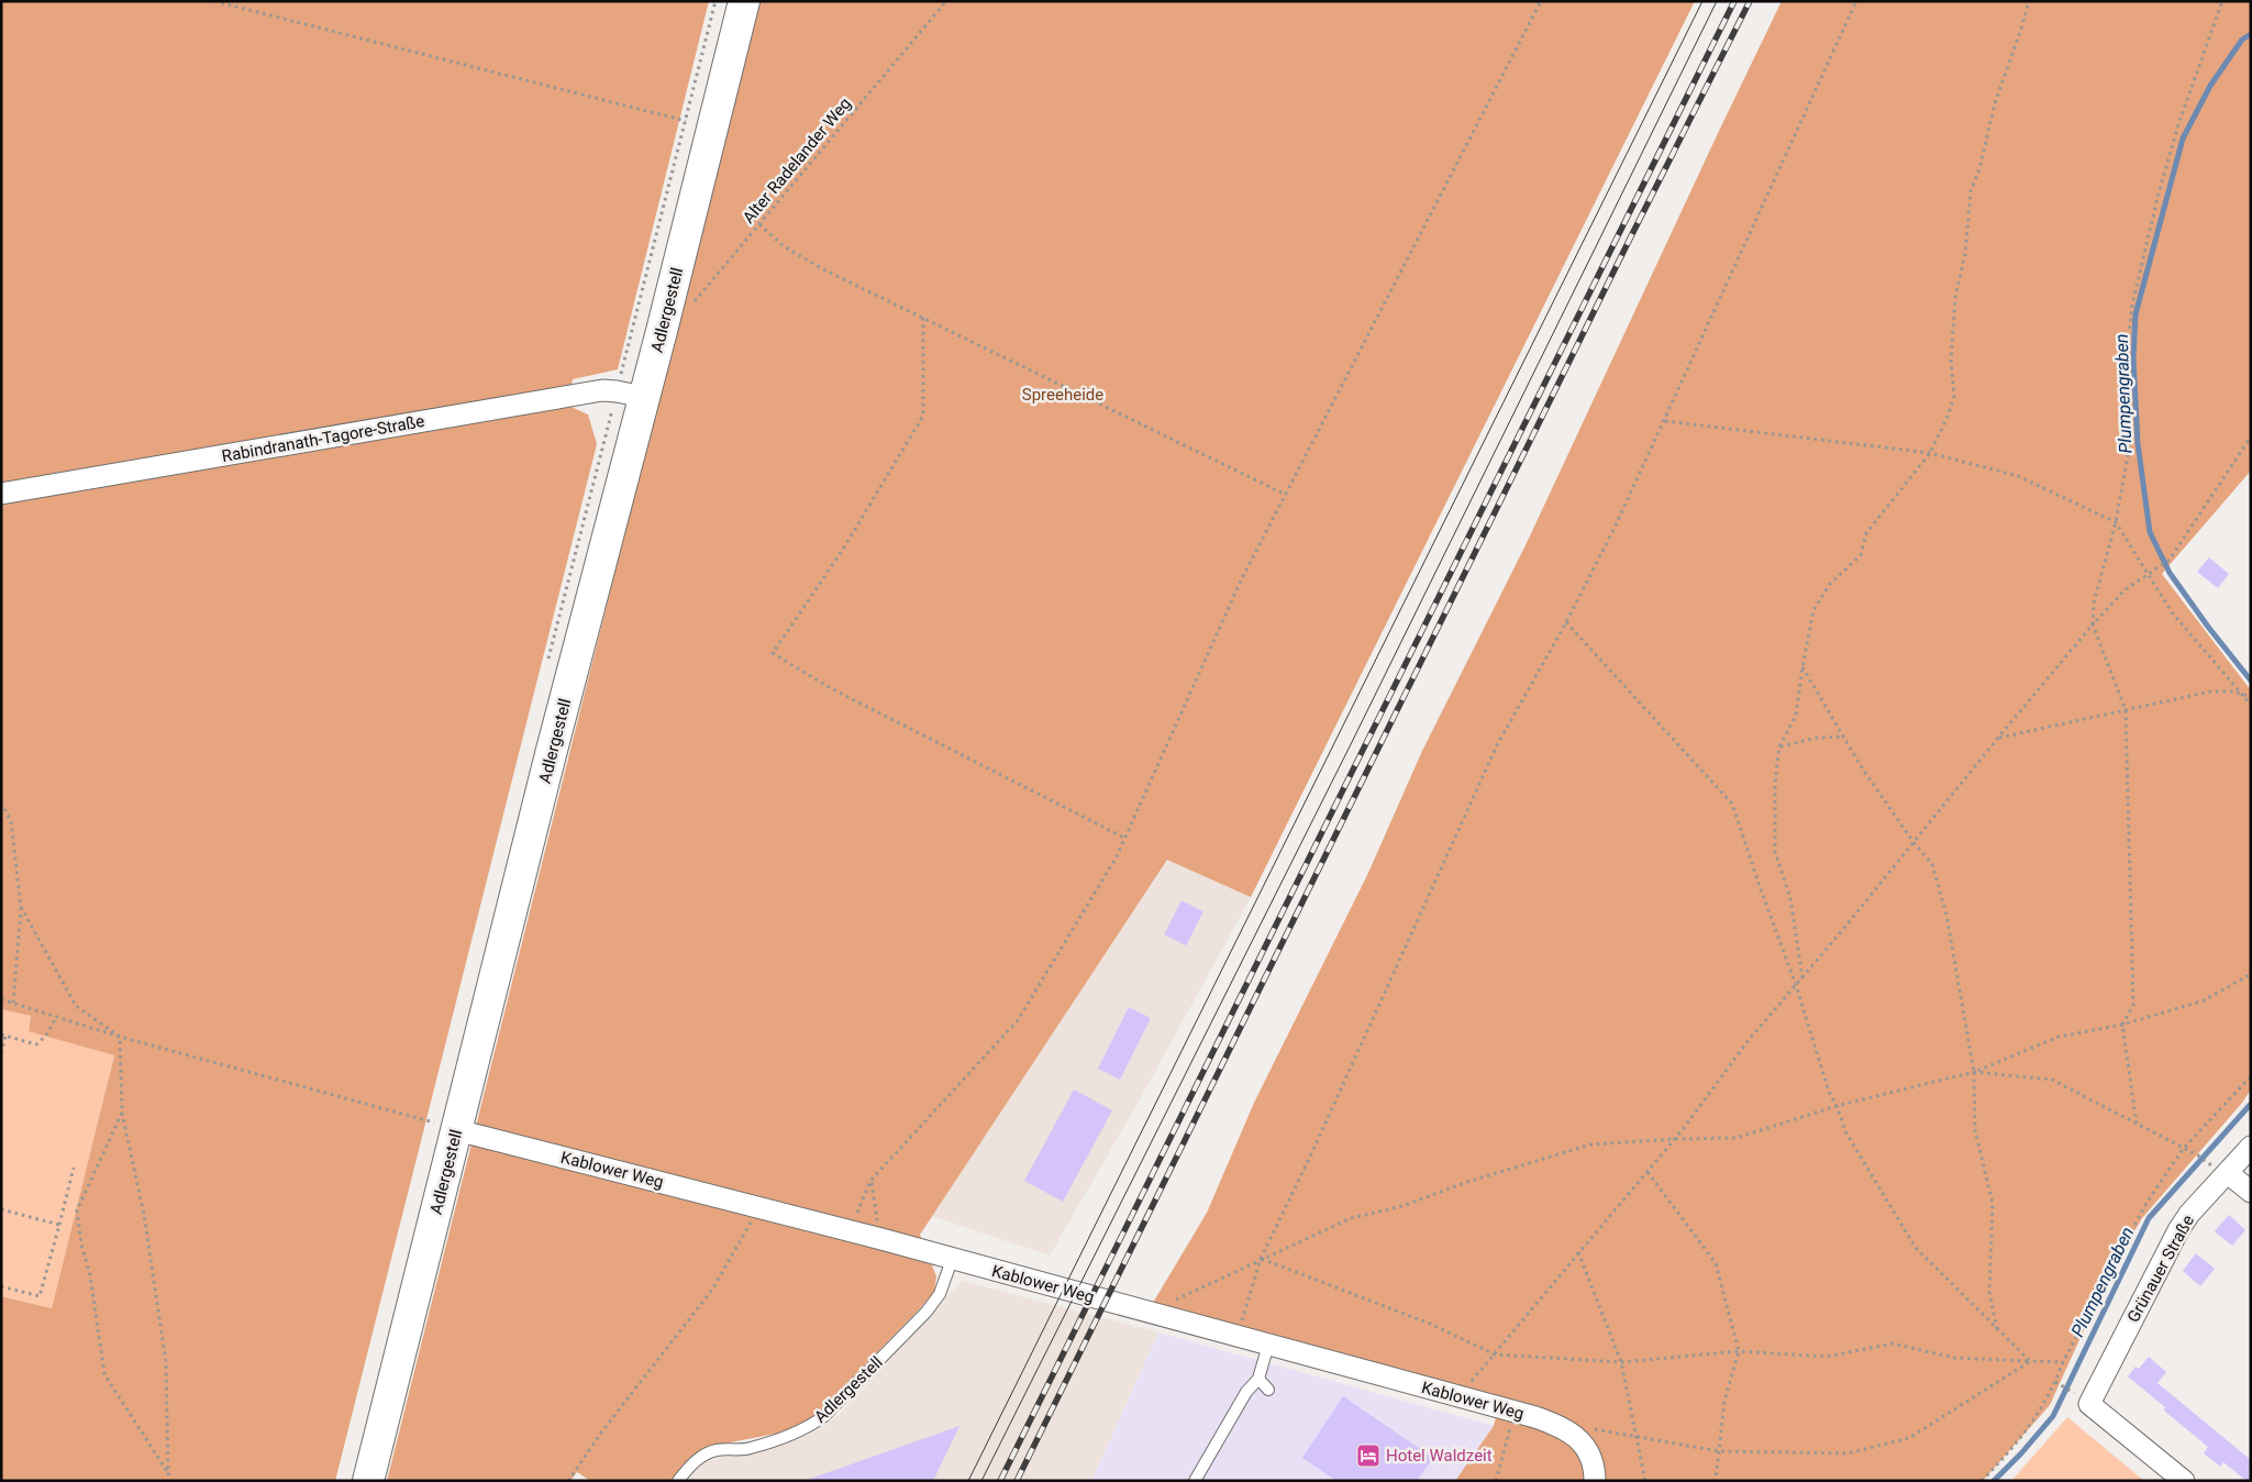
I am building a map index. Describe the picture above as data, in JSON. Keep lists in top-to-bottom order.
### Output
{
  "streets": {
    "main road": ["Adlergestell"],
    "street": ["Rabindranath-Tagore-Straße", "Kablower Weg", "Grünauer Straße"],
    "path": ["Alter Radelander Weg"]
  },
  "crossings": [
    ["Adlergestell", "Rabindranath-Tagore-Straße"],
    ["Adlergestell", "Kablower Weg"]
  ],
  "water": ["Plumpengraben"],
  "parks": ["Spreeheide"],
  "places": {
    "hotel": ["Hotel Waldzeit"]
  }
}
